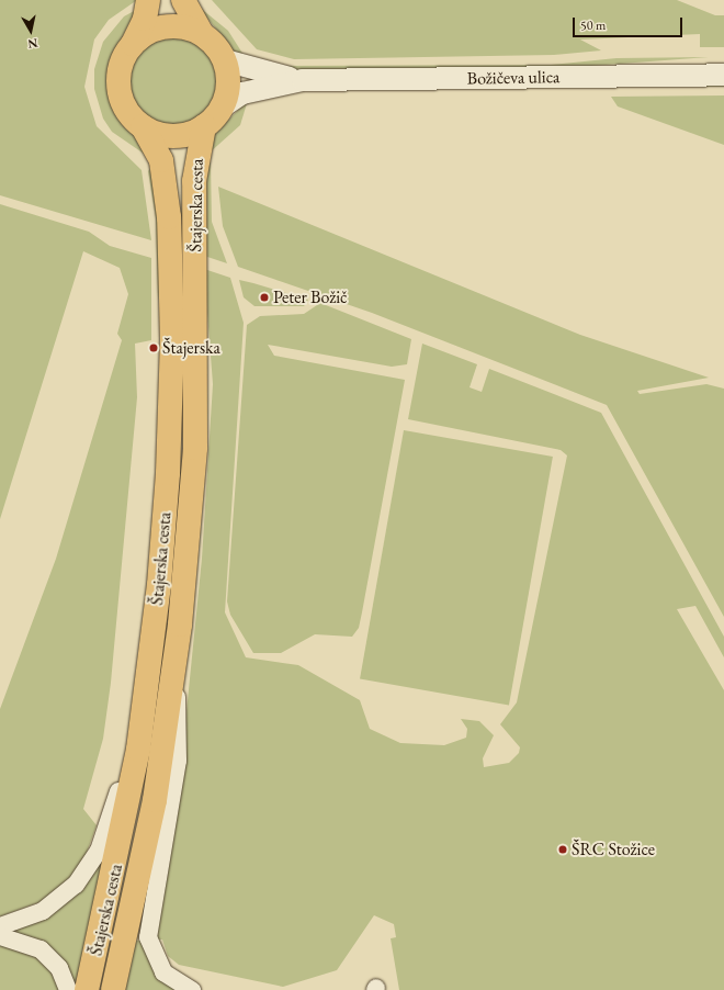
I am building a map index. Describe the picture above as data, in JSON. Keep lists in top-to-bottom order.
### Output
{
  "streets": {
    "main road": ["Štajerska cesta"],
    "street": ["Božičeva ulica"]
  },
  "crossings": [
    ["Božičeva ulica", "Štajerska cesta"]
  ],
  "places": ["Peter Božič", "Štajerska", "ŠRC Stožice"],
  "scale_bar": "50 m",
  "north": "bottom"
}
